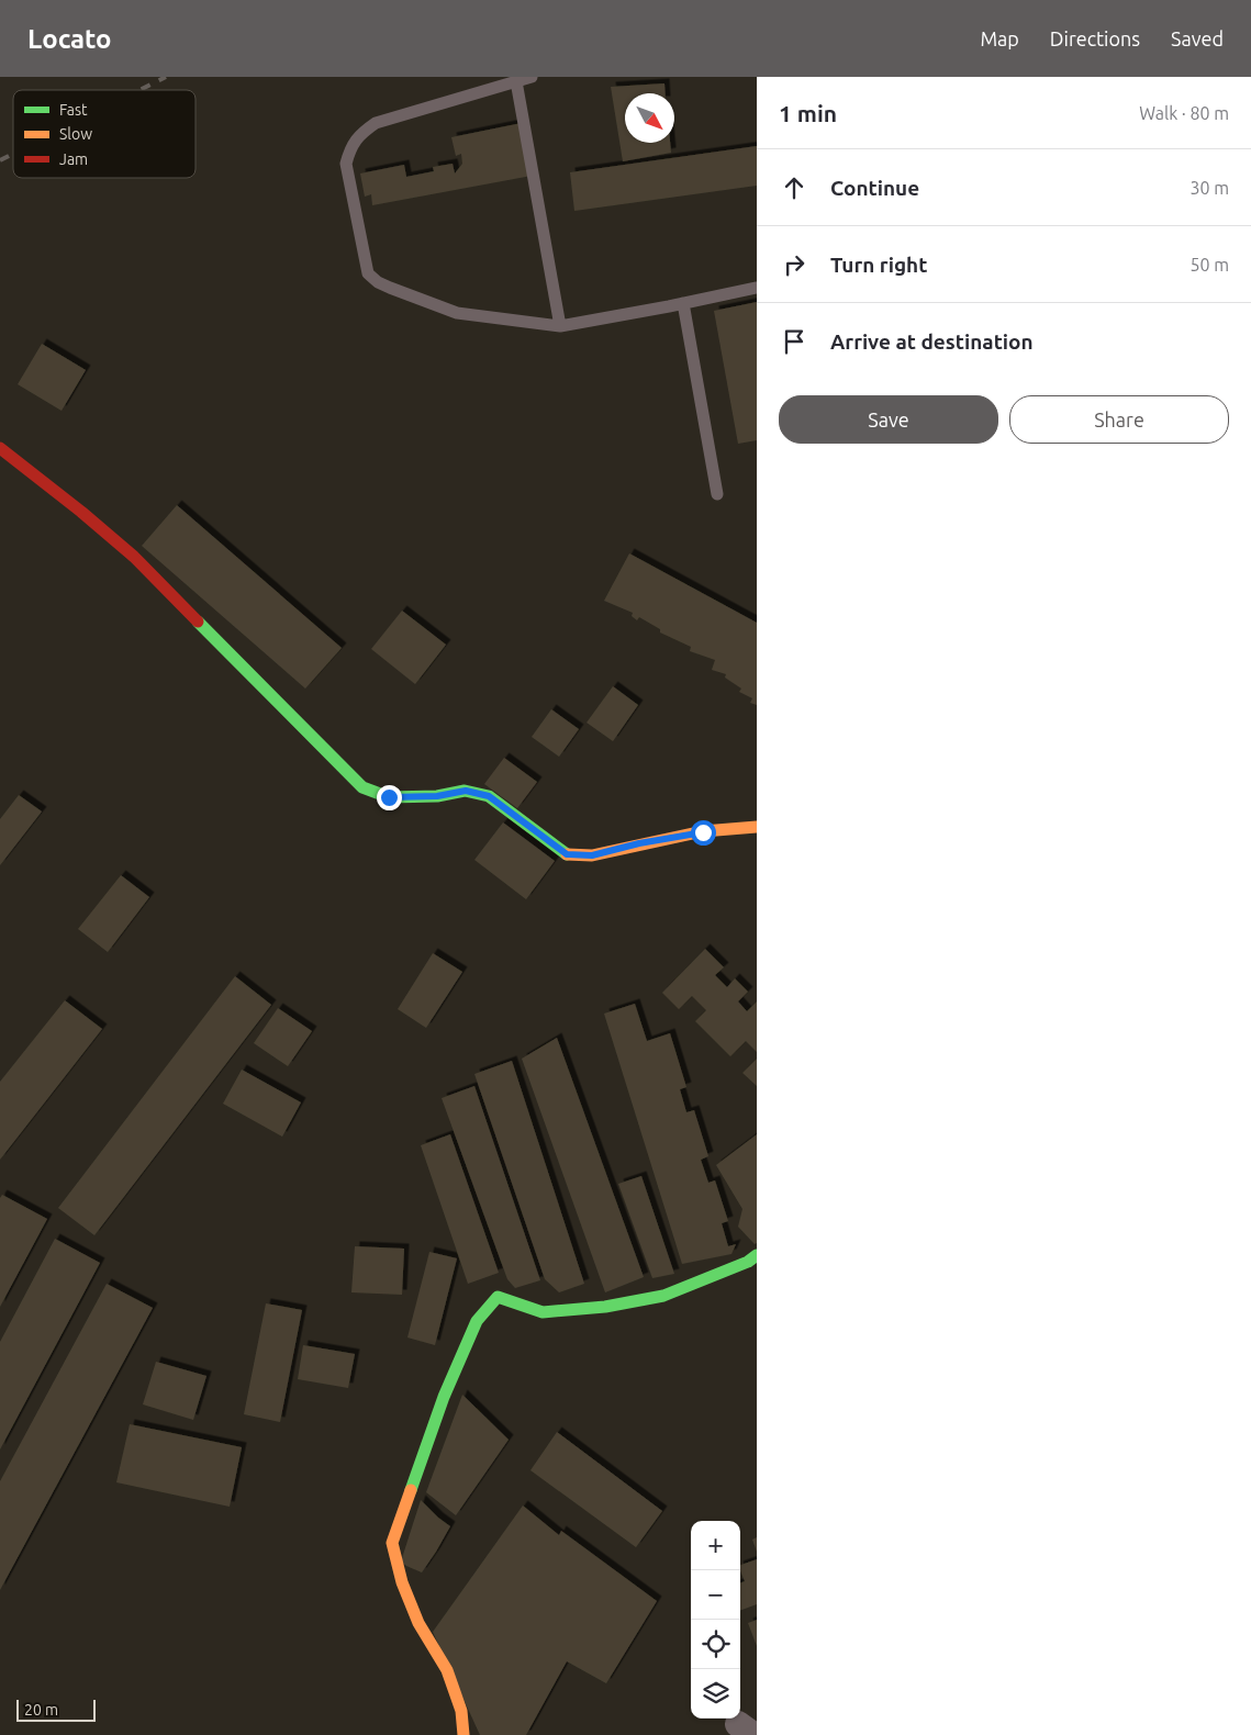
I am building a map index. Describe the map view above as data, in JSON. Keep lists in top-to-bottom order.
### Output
{
  "legend": ["Fast", "Slow", "Jam"],
  "scale_bar": "20 m",
  "north": "bottom right",
  "page": {
    "header": "Locato",
    "nav": ["Map", "Directions", "Saved"],
    "heading": ["1 min", "Walk · 80 m"],
    "list": [
      ["Continue", "30 m"],
      ["Turn right", "50 m"],
      "Arrive at destination"
    ],
    "buttons": ["Save", "Share"],
    "map_buttons": ["+", "−"],
    "scale": "20 m"
  }
}
